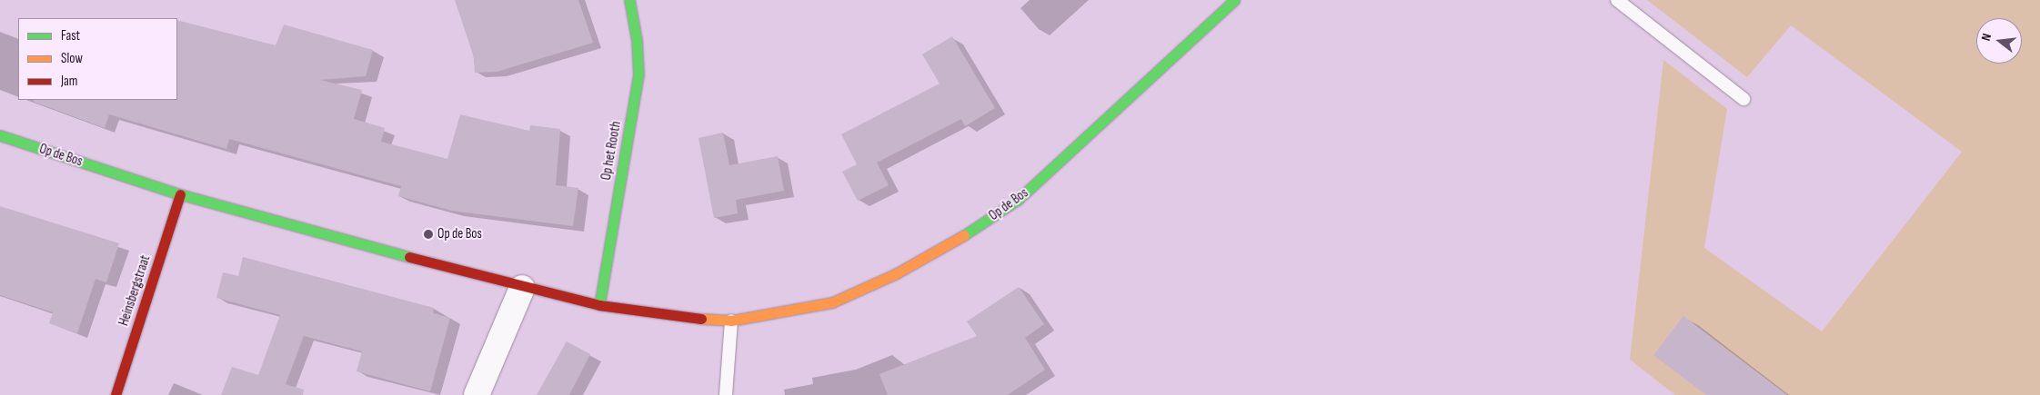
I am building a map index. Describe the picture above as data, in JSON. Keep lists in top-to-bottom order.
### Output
{
  "streets": {
    "street": ["Op het Rooth", "Op de Bos", "Heinsbergstraat"]
  },
  "crossings": [
    ["Op het Rooth", "Op de Bos"],
    ["Op de Bos", "Heinsbergstraat"]
  ],
  "places": ["Op de Bos"],
  "legend": ["Fast", "Slow", "Jam"],
  "north": "left"
}
